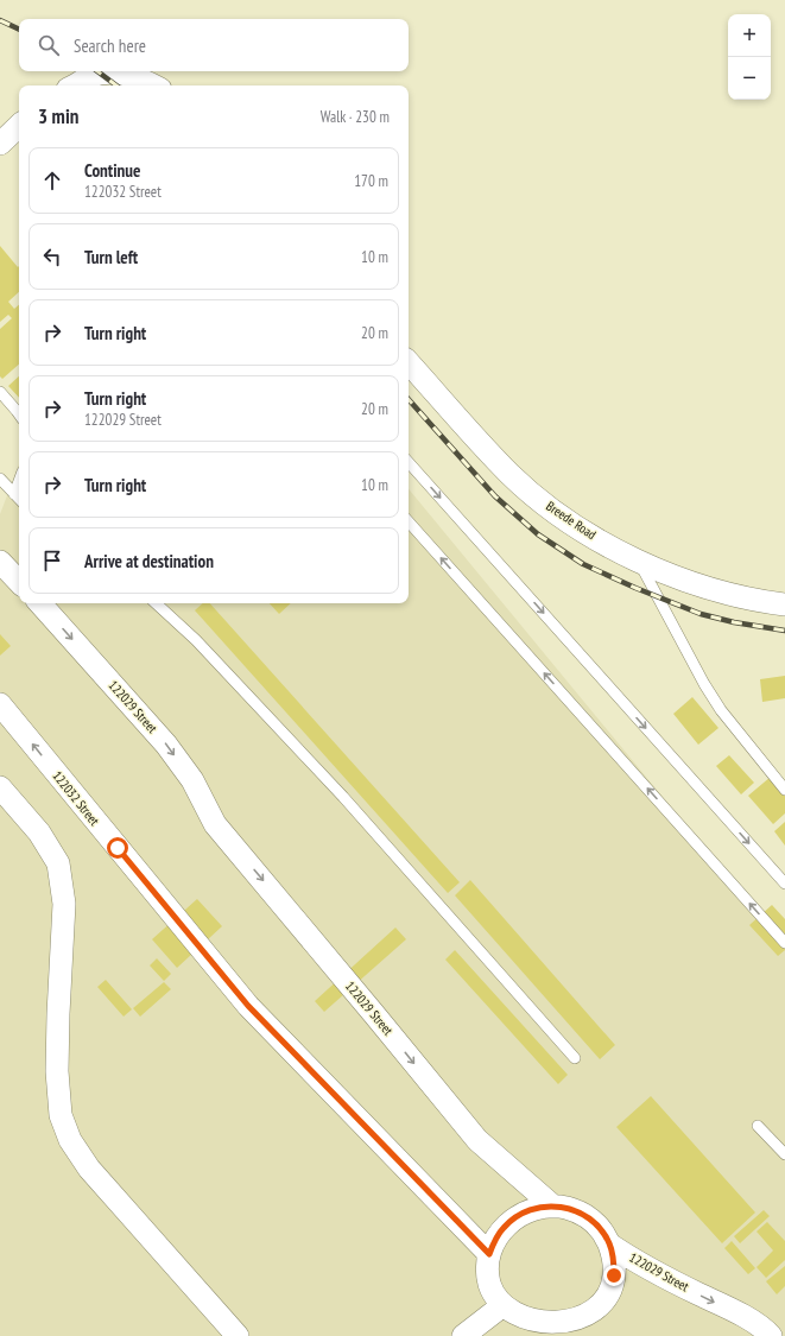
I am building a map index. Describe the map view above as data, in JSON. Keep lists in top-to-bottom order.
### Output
{
  "streets": {
    "street": ["Breede Road", "122029 Street", "122032 Street"]
  },
  "crossings": [
    ["122029 Street", "122032 Street"]
  ],
  "one_way": ["122029 Street", "122032 Street"],
  "page": {
    "map_buttons": ["+", "−"],
    "search": "Search here",
    "heading": ["3 min", "Walk · 230 m"],
    "list": [
      ["Continue", "122032 Street", "170 m"],
      ["Turn left", "10 m"],
      ["Turn right", "20 m"],
      ["Turn right", "122029 Street", "20 m"],
      ["Turn right", "10 m"],
      "Arrive at destination"
    ]
  }
}
